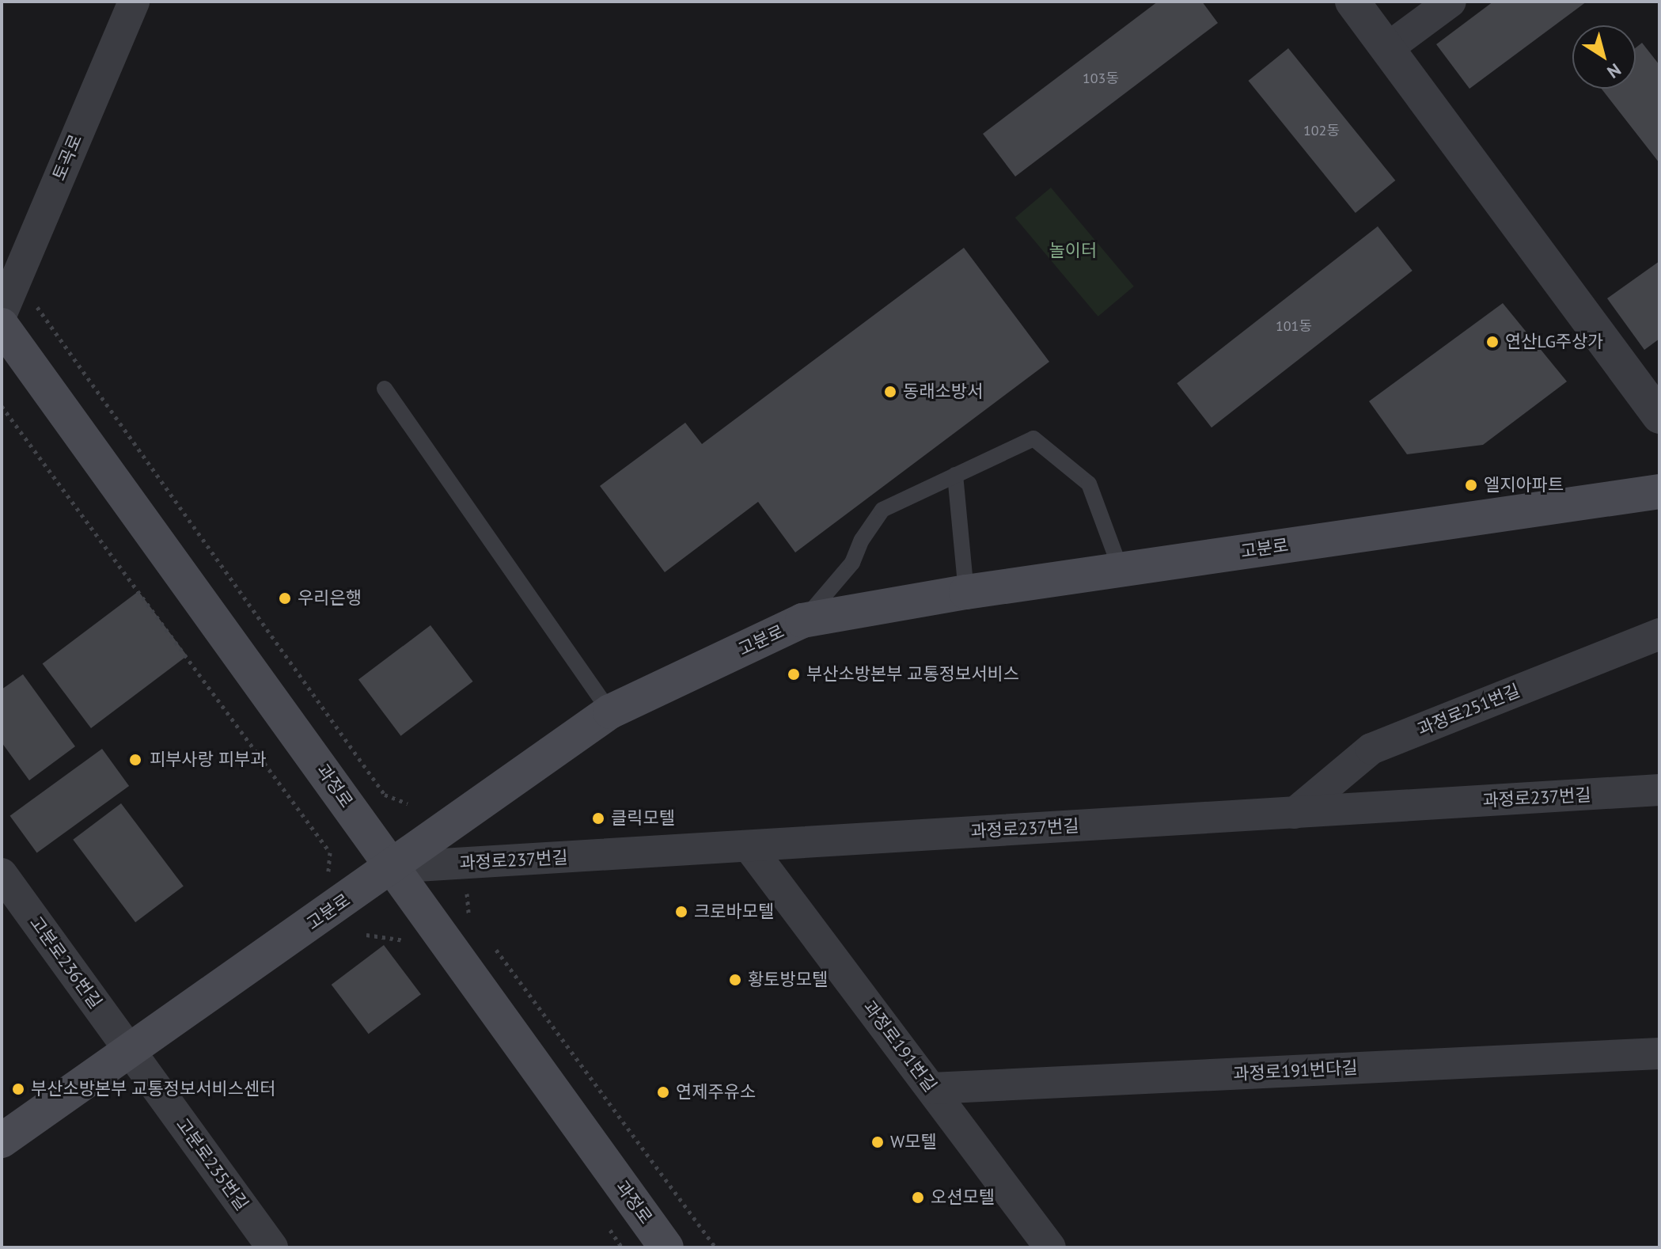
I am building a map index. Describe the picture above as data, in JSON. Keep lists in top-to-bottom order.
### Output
{
  "streets": {
    "main road": ["고분로", "과정로"],
    "street": [
      "토곡로",
      "과정로251번길",
      "과정로237번길",
      "고분로236번길",
      "과정로191번길",
      "과정로191번다길",
      "고분로235번길"
    ]
  },
  "crossings": [
    ["고분로", "과정로"],
    ["고분로", "과정로237번길"],
    ["고분로", "고분로236번길"],
    ["고분로", "고분로235번길"],
    ["과정로251번길", "과정로237번길"],
    ["과정로", "과정로237번길"],
    ["과정로237번길", "과정로191번길"],
    ["고분로236번길", "고분로235번길"],
    ["과정로191번길", "과정로191번다길"]
  ],
  "parks": ["놀이터"],
  "places": [
    "연산LG주상가",
    "동래소방서",
    "엘지아파트",
    "우리은행",
    "부산소방본부 교통정보서비스",
    "피부사랑 피부과",
    "클릭모텔",
    "크로바모텔",
    "황토방모텔",
    "부산소방본부 교통정보서비스센터",
    "연제주유소",
    "W모텔",
    "오션모텔"
  ],
  "house_numbers": ["103동", "102동", "101동"],
  "north": "bottom right"
}
